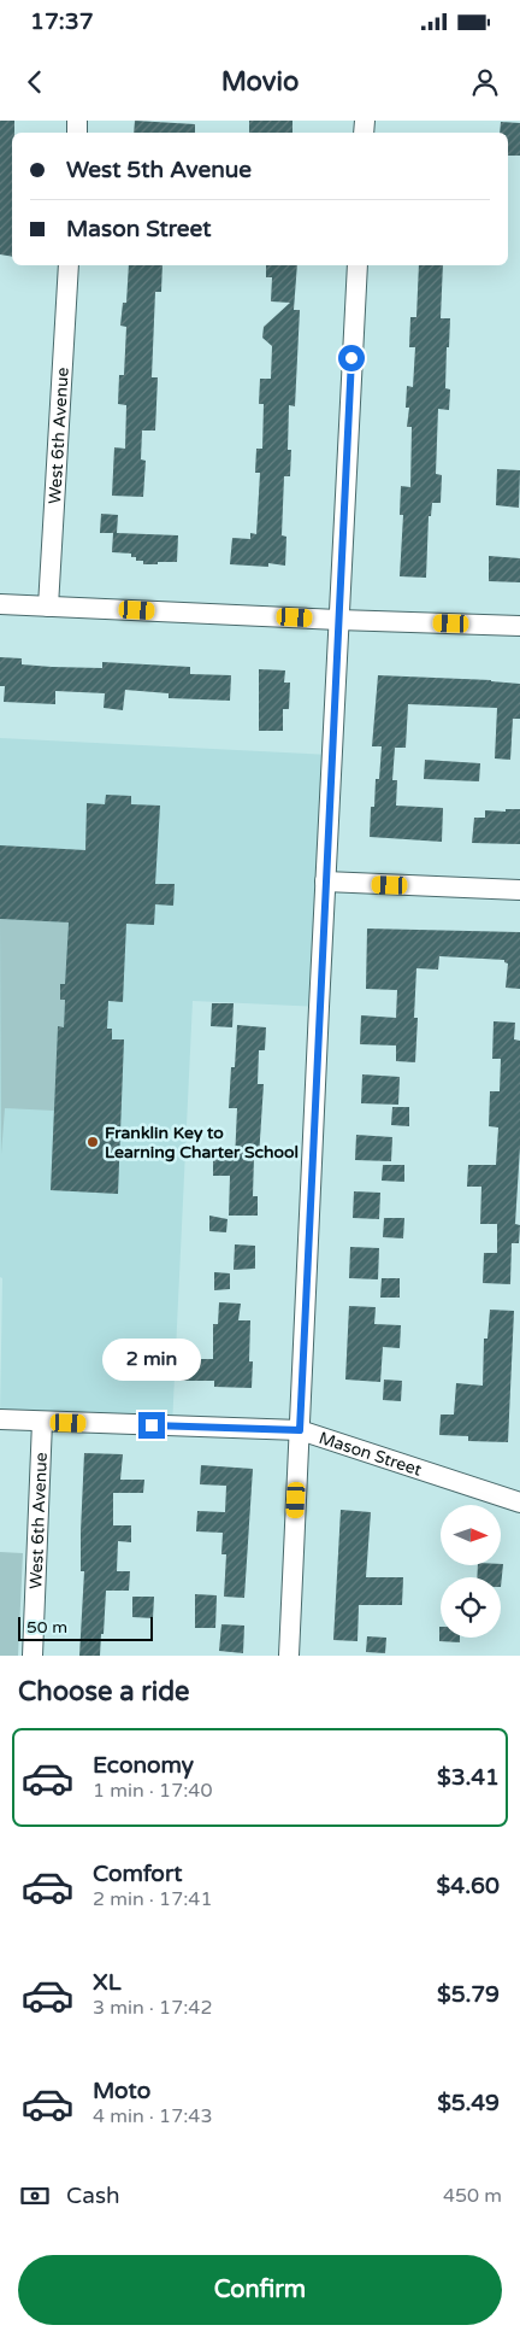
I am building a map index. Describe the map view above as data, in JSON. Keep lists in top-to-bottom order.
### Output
{
  "streets": {
    "street": ["West 6th Avenue", "Mason Street"]
  },
  "crossings": [
    ["West 6th Avenue", "Mason Street"]
  ],
  "places": ["Franklin Key to Learning Charter School"],
  "scale_bar": "50 m",
  "north": "right",
  "page": {
    "status": "17:37",
    "header": "Movio",
    "banner": ["West 5th Avenue", "Mason Street"],
    "bubble": "2 min",
    "scale": "50 m",
    "heading": "Choose a ride",
    "list": [
      {
        "name": "Economy",
        "note": "1 min · 17:40",
        "value": "$3.41"
      },
      {
        "name": "Comfort",
        "note": "2 min · 17:41",
        "value": "$4.60"
      },
      {
        "name": "XL",
        "note": "3 min · 17:42",
        "value": "$5.79"
      },
      {
        "name": "Moto",
        "note": "4 min · 17:43",
        "value": "$5.49"
      }
    ],
    "pay": ["Cash", "450 m"],
    "buttons": "Confirm"
  }
}
